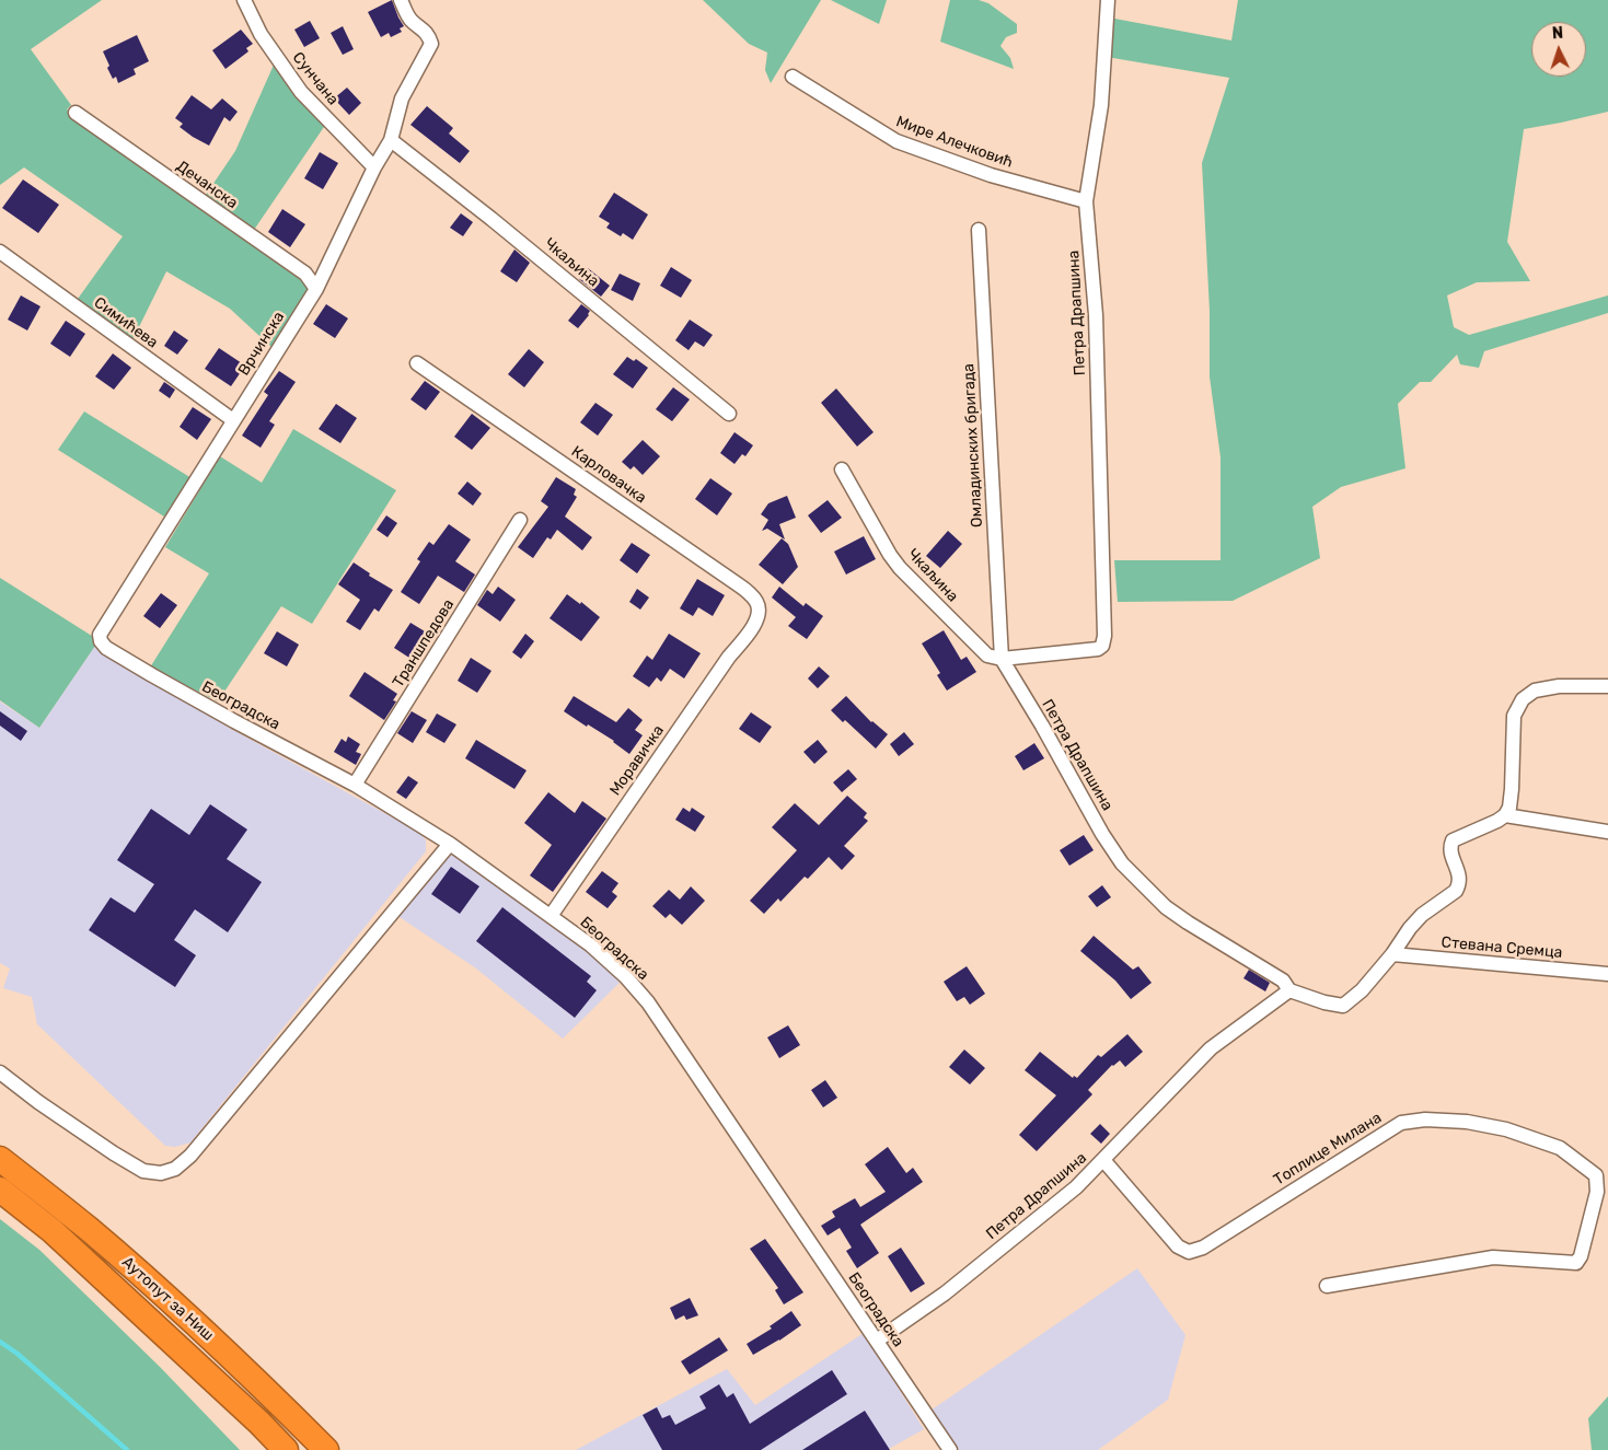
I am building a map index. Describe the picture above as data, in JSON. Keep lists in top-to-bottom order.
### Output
{
  "streets": {
    "highway": ["Аутопут за Ниш"],
    "street": [
      "Сунчана",
      "Мире Алечковић",
      "Дечанска",
      "Чкаљина",
      "Петра Драпшина",
      "Симићева",
      "Врчинска",
      "Омладинских бригада",
      "Карловачка",
      "Траншпедова",
      "Београдска",
      "Моравичка",
      "Стевана Сремца",
      "Топлице Милана"
    ]
  },
  "crossings": [
    ["Сунчана", "Врчинска"],
    ["Мире Алечковић", "Петра Драпшина"],
    ["Дечанска", "Врчинска"],
    ["Чкаљина", "Петра Драпшина"],
    ["Чкаљина", "Врчинска"],
    ["Чкаљина", "Омладинских бригада"],
    ["Петра Драпшина", "Омладинских бригада"],
    ["Петра Драпшина", "Београдска"],
    ["Петра Драпшина", "Топлице Милана"],
    ["Симићева", "Врчинска"],
    ["Врчинска", "Београдска"],
    ["Карловачка", "Моравичка"],
    ["Траншпедова", "Београдска"],
    ["Београдска", "Моравичка"]
  ],
  "north": "top"
}
